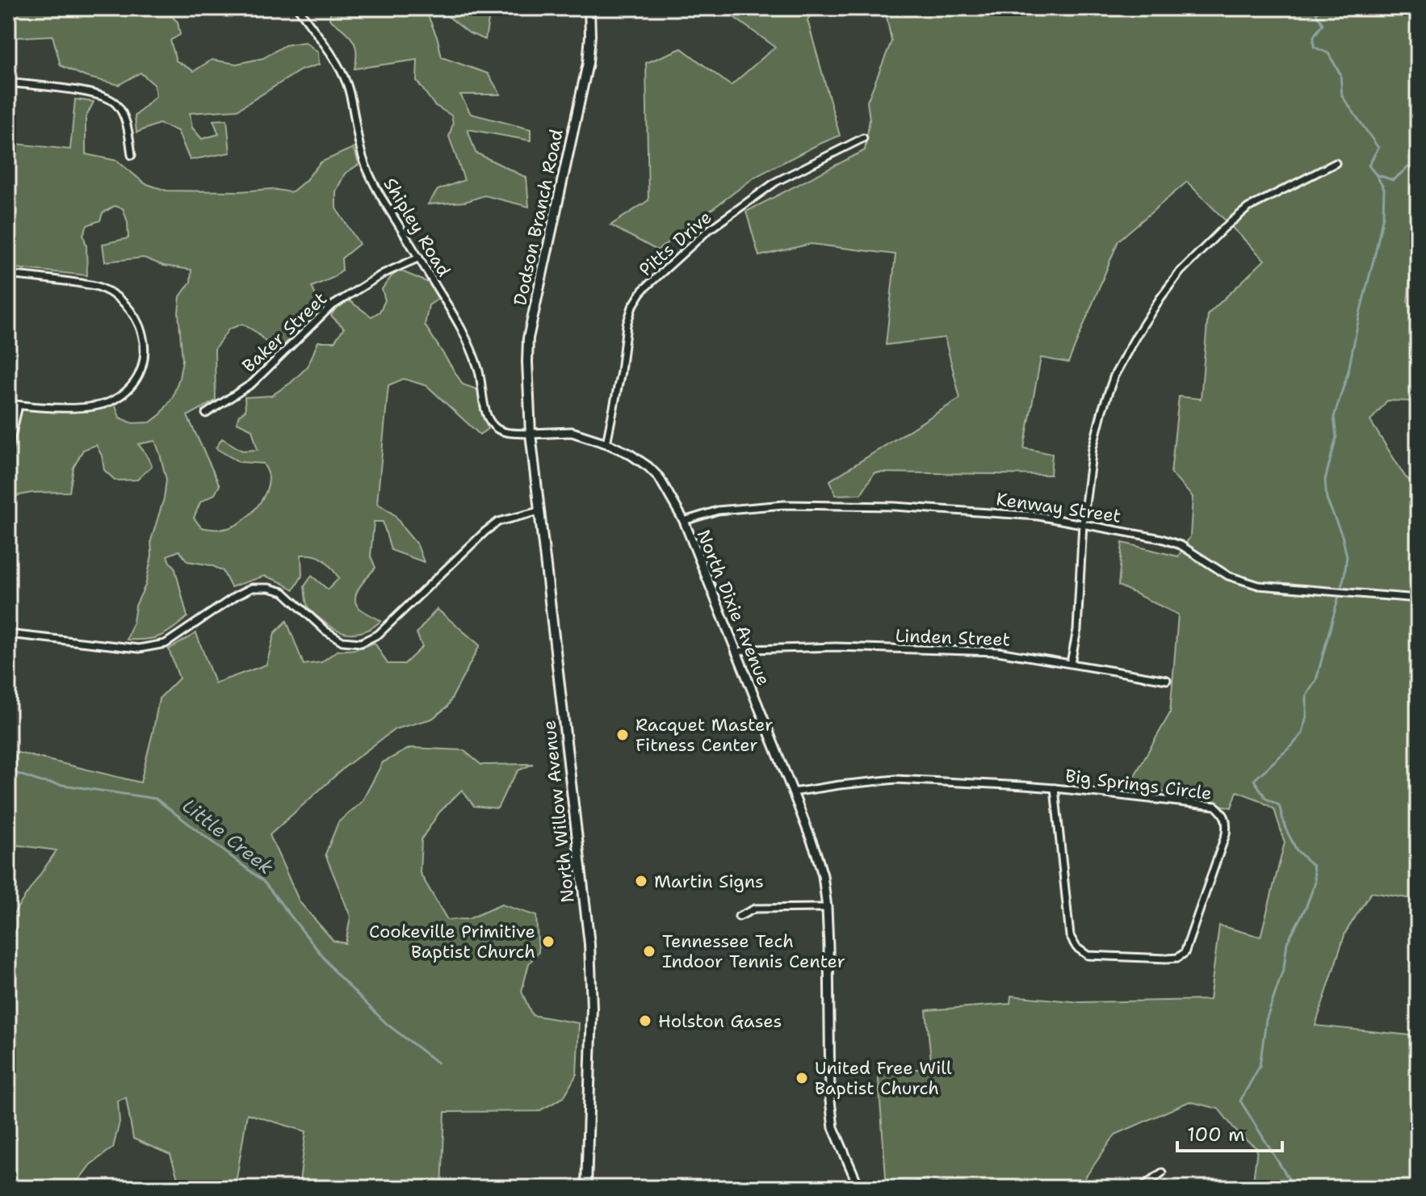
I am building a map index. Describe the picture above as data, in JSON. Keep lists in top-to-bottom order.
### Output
{
  "streets": {
    "main road": ["Dodson Branch Road", "North Willow Avenue"],
    "street": [
      "Shipley Road",
      "Pitts Drive",
      "Baker Street",
      "Kenway Street",
      "North Dixie Avenue",
      "Linden Street",
      "Big Springs Circle"
    ]
  },
  "crossings": [
    ["Dodson Branch Road", "Shipley Road"],
    ["Dodson Branch Road", "North Dixie Avenue"],
    ["Dodson Branch Road", "North Willow Avenue"],
    ["Shipley Road", "Baker Street"],
    ["Shipley Road", "North Dixie Avenue"],
    ["Shipley Road", "North Willow Avenue"],
    ["Pitts Drive", "North Dixie Avenue"],
    ["Kenway Street", "North Dixie Avenue"],
    ["North Dixie Avenue", "Linden Street"],
    ["North Dixie Avenue", "Big Springs Circle"],
    ["North Dixie Avenue", "North Willow Avenue"]
  ],
  "water": ["Little Creek"],
  "places": [
    "Racquet Master Fitness Center",
    "Martin Signs",
    "Cookeville Primitive Baptist Church",
    "Tennessee Tech Indoor Tennis Center",
    "Holston Gases",
    "United Free Will Baptist Church"
  ],
  "scale_bar": "100 m"
}
